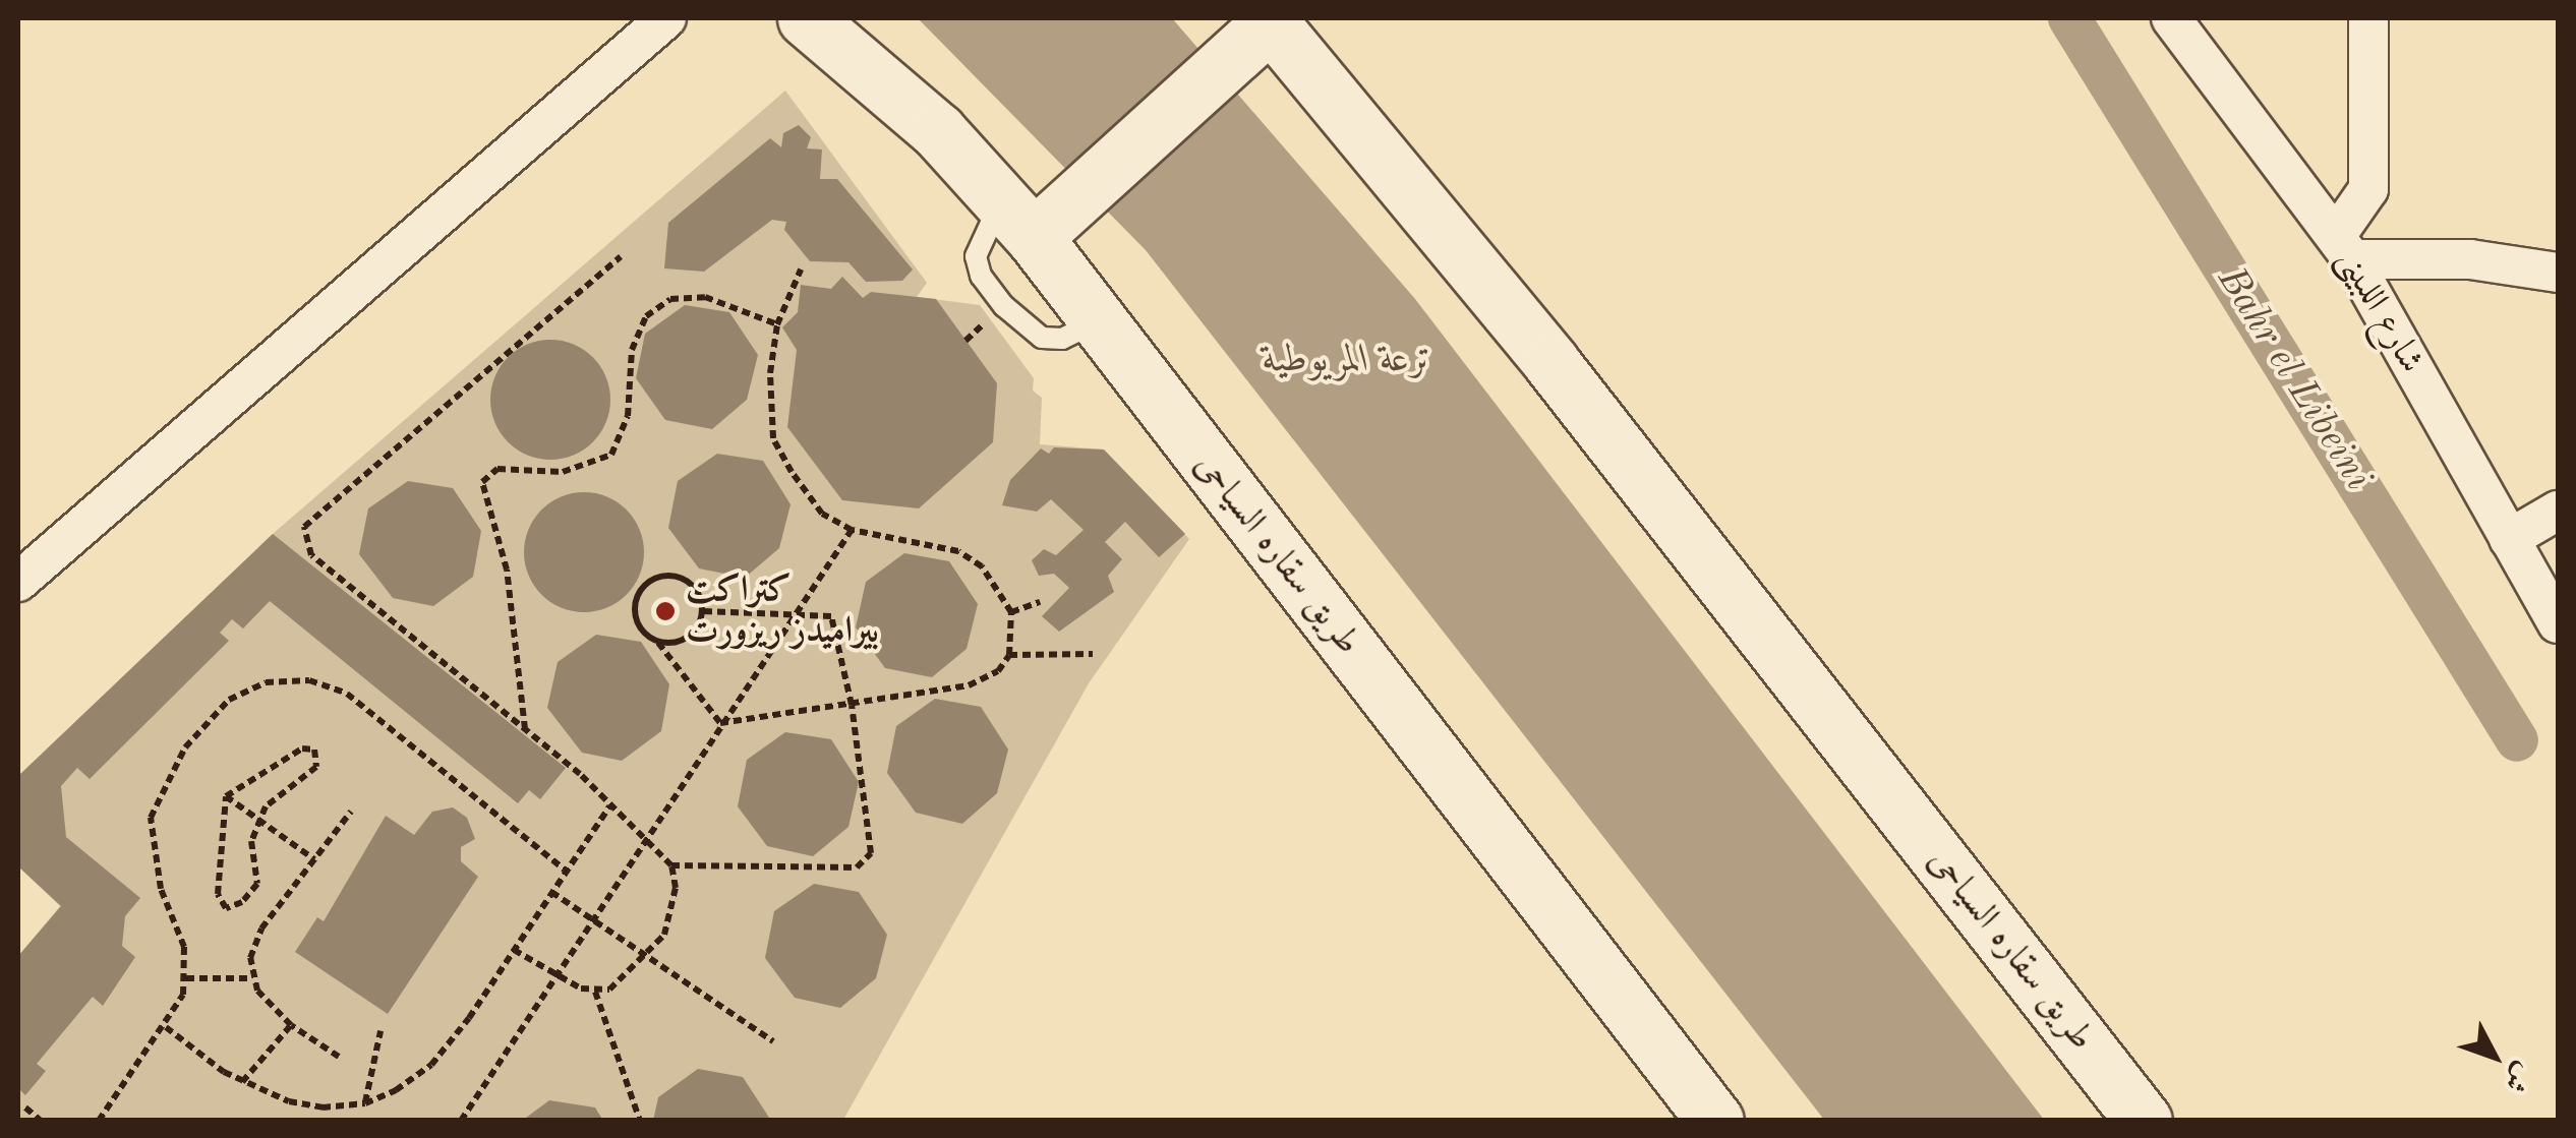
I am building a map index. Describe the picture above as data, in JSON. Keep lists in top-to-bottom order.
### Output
{
  "streets": {
    "main road": ["طريق سقاره السياحى"],
    "street": ["شارع اللبينى"]
  },
  "water": ["ترعة المريوطية", "Bahr el Libeini"],
  "places": ["كتراكت بيراميدز ريزورت"],
  "north": "bottom right"
}
